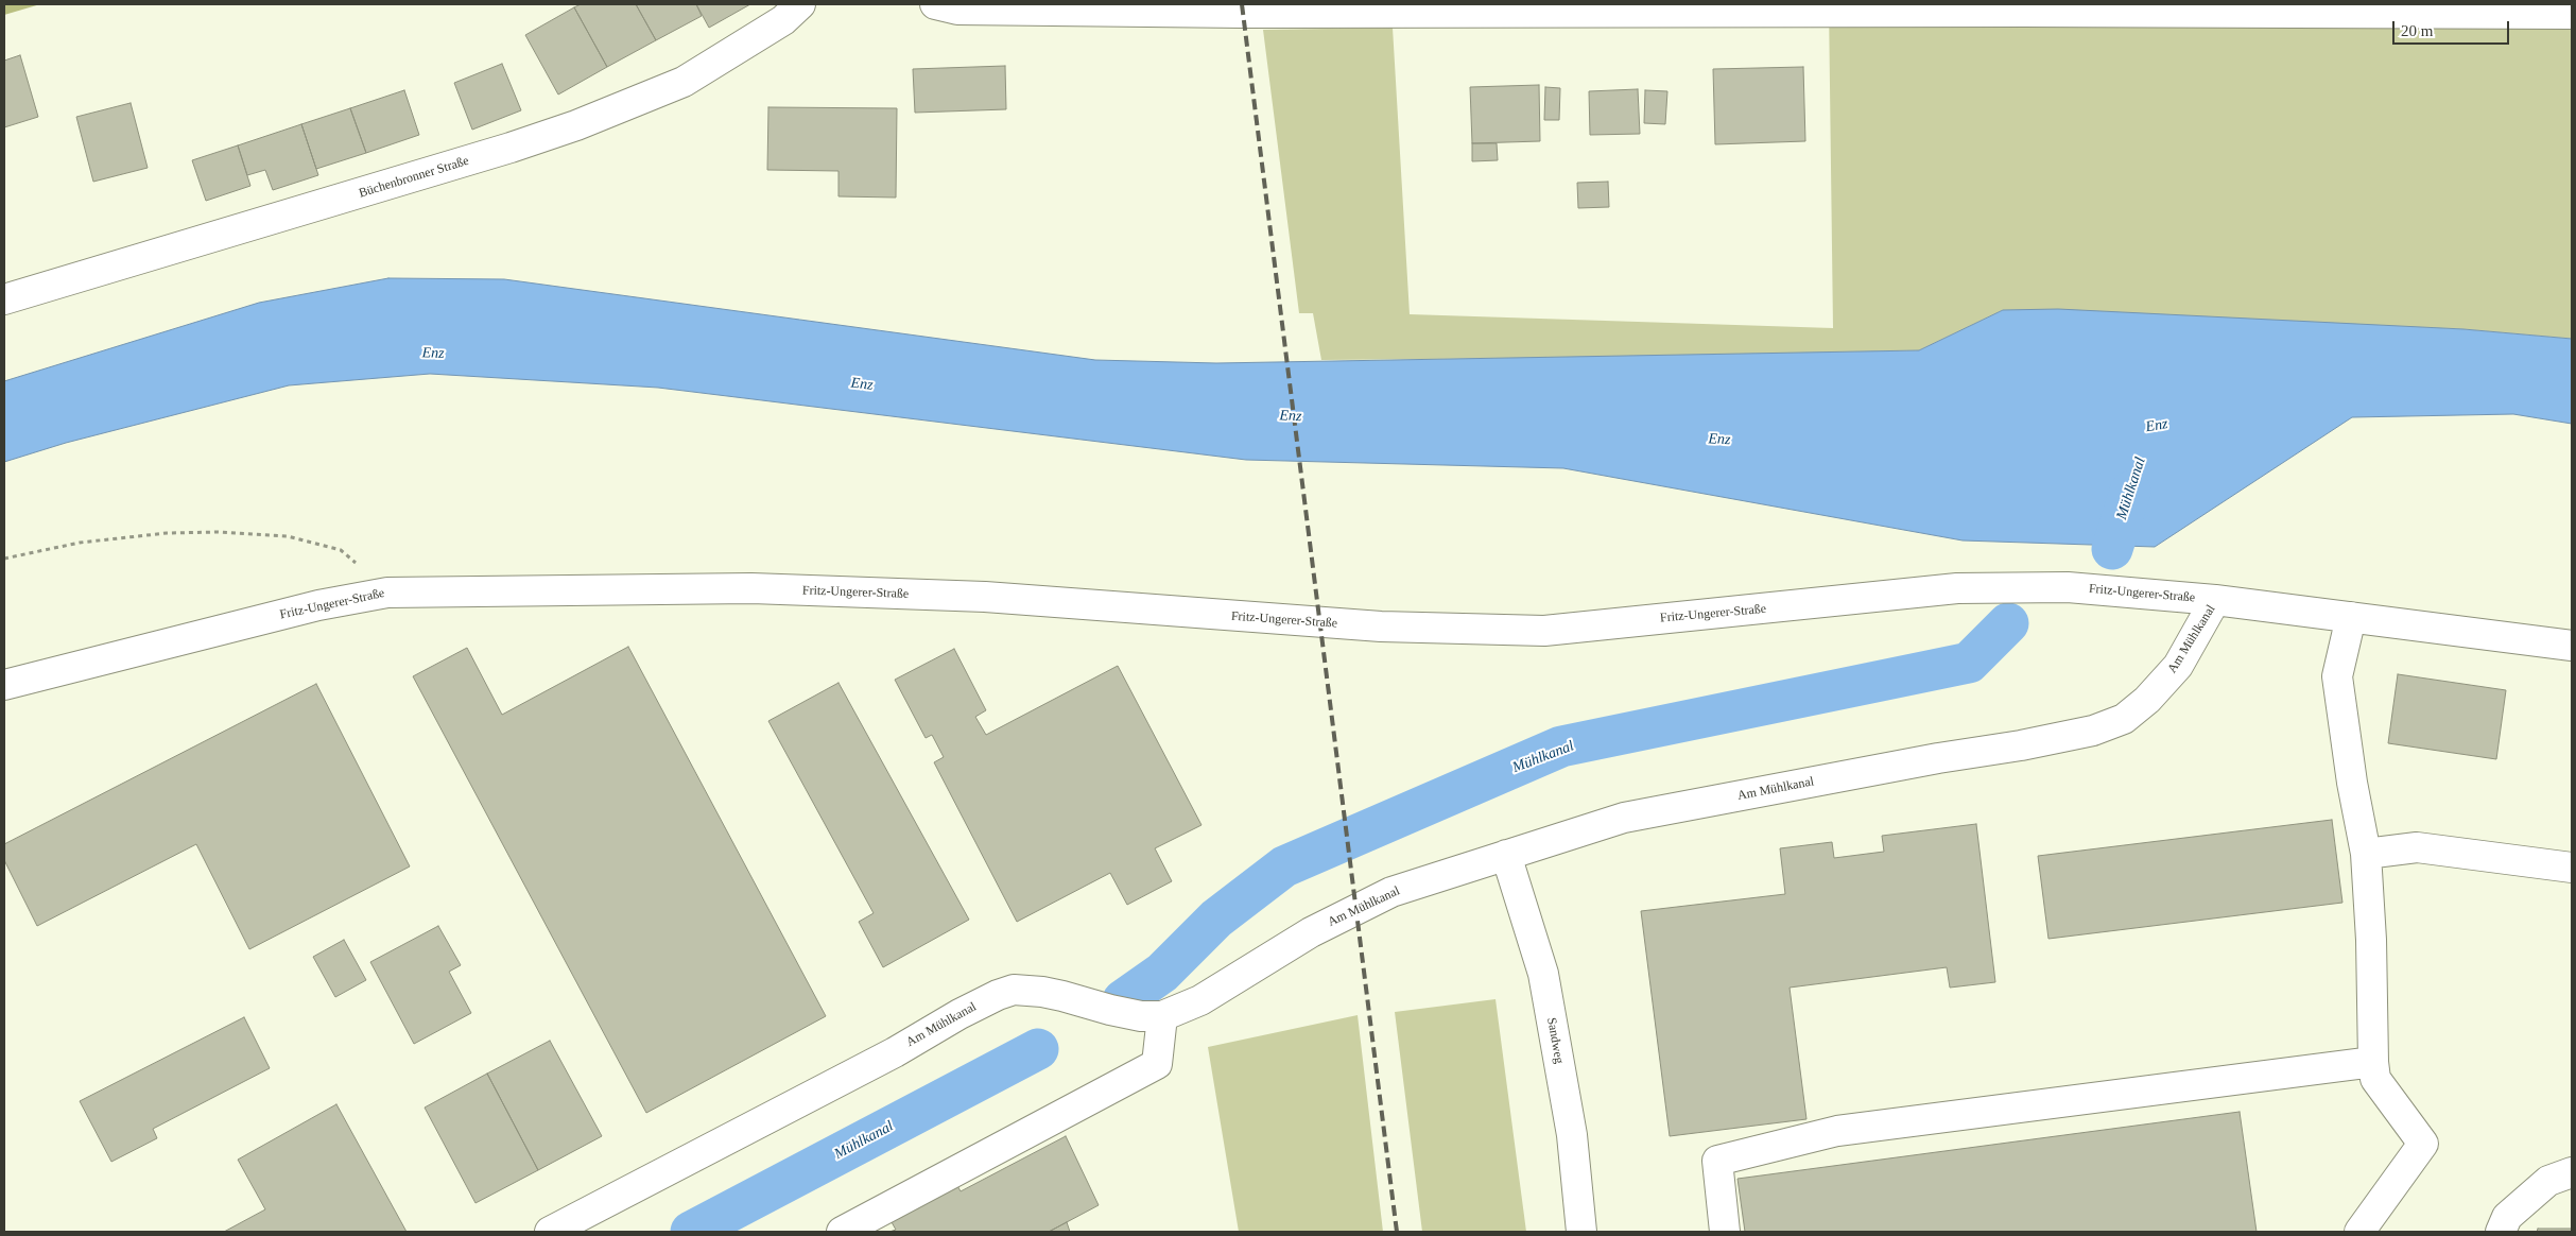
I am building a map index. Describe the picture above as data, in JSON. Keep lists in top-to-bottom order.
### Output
{
  "streets": {
    "street": [
      "Büchenbronner Straße",
      "Fritz-Ungerer-Straße",
      "Am Mühlkanal",
      "Sandweg"
    ]
  },
  "crossings": [
    ["Fritz-Ungerer-Straße", "Am Mühlkanal"],
    ["Am Mühlkanal", "Sandweg"]
  ],
  "water": ["Enz", "Mühlkanal"],
  "scale_bar": "20 m"
}
